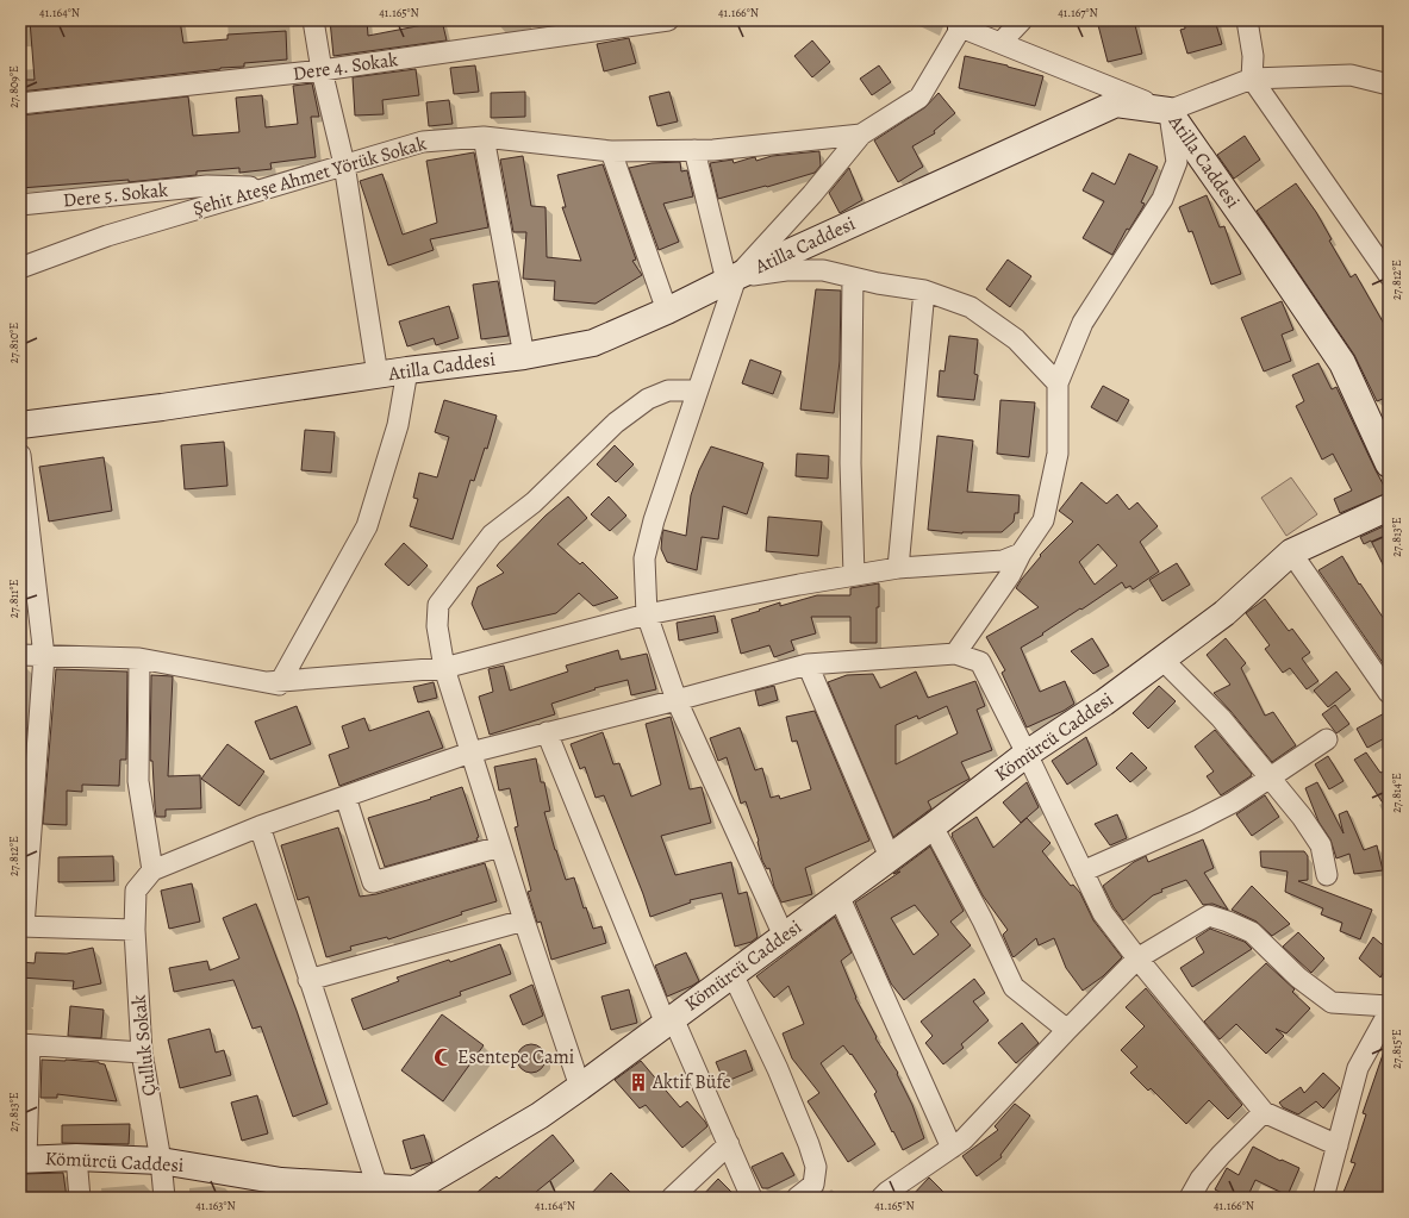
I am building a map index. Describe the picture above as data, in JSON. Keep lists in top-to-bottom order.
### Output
{
  "streets": {
    "street": [
      "Dere 4. Sokak",
      "Atilla Caddesi",
      "Şehit Ateşe Ahmet Yörük Sokak",
      "Dere 5. Sokak",
      "Kömürcü Caddesi",
      "Çulluk Sokak"
    ]
  },
  "crossings": [
    ["Atilla Caddesi", "Şehit Ateşe Ahmet Yörük Sokak"],
    ["Şehit Ateşe Ahmet Yörük Sokak", "Dere 5. Sokak"],
    ["Kömürcü Caddesi", "Çulluk Sokak"]
  ],
  "places": {
    "mosque": ["Esentepe Cami"],
    "building": ["Aktif Büfe"]
  },
  "coordinates": [
    "41.164°N",
    "41.165°N",
    "41.166°N",
    "41.167°N",
    "27.809°E",
    "27.812°E",
    "27.810°E",
    "27.813°E",
    "27.811°E",
    "27.814°E",
    "27.815°E",
    "41.163°N"
  ]
}
